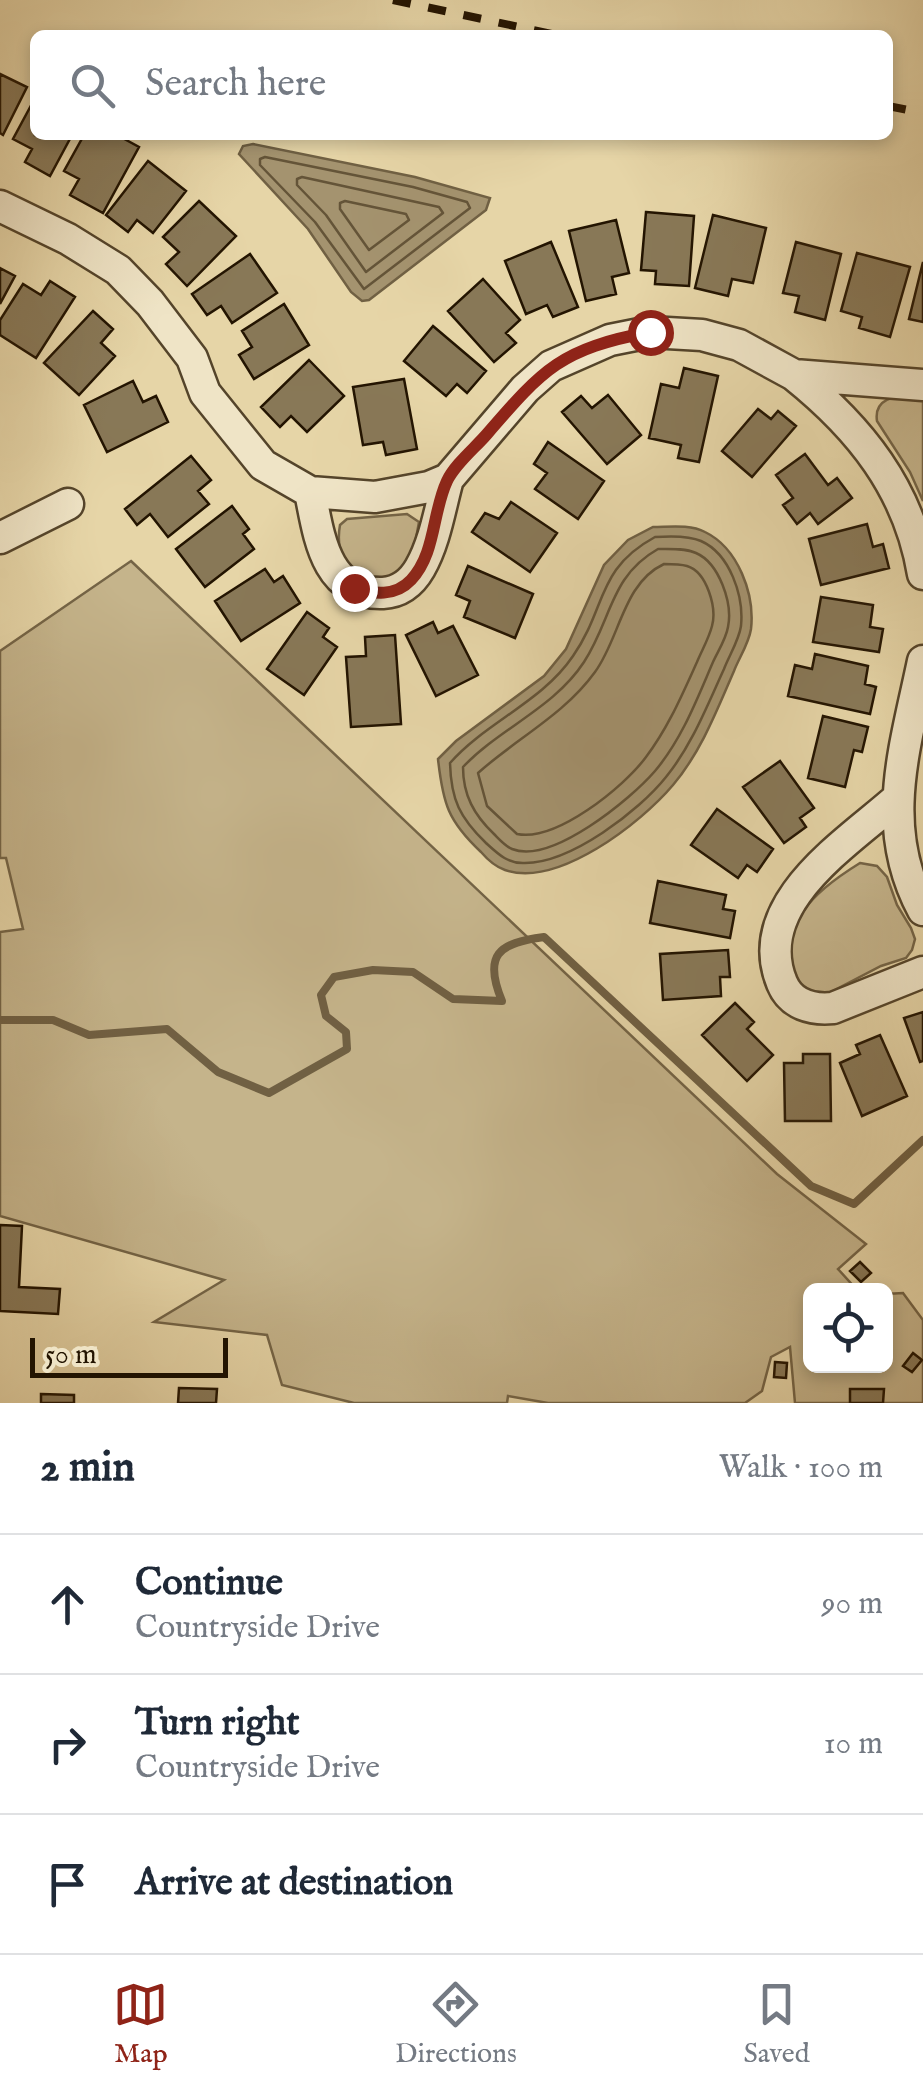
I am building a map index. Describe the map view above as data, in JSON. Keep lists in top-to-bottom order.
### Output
{
  "scale_bar": "50 m",
  "page": {
    "search": "Search here",
    "scale": "50 m",
    "heading": ["2 min", "Walk · 100 m"],
    "list": [
      ["Continue", "Countryside Drive", "90 m"],
      ["Turn right", "Countryside Drive", "10 m"],
      "Arrive at destination"
    ],
    "nav": ["Map", "Directions", "Saved"]
  }
}
